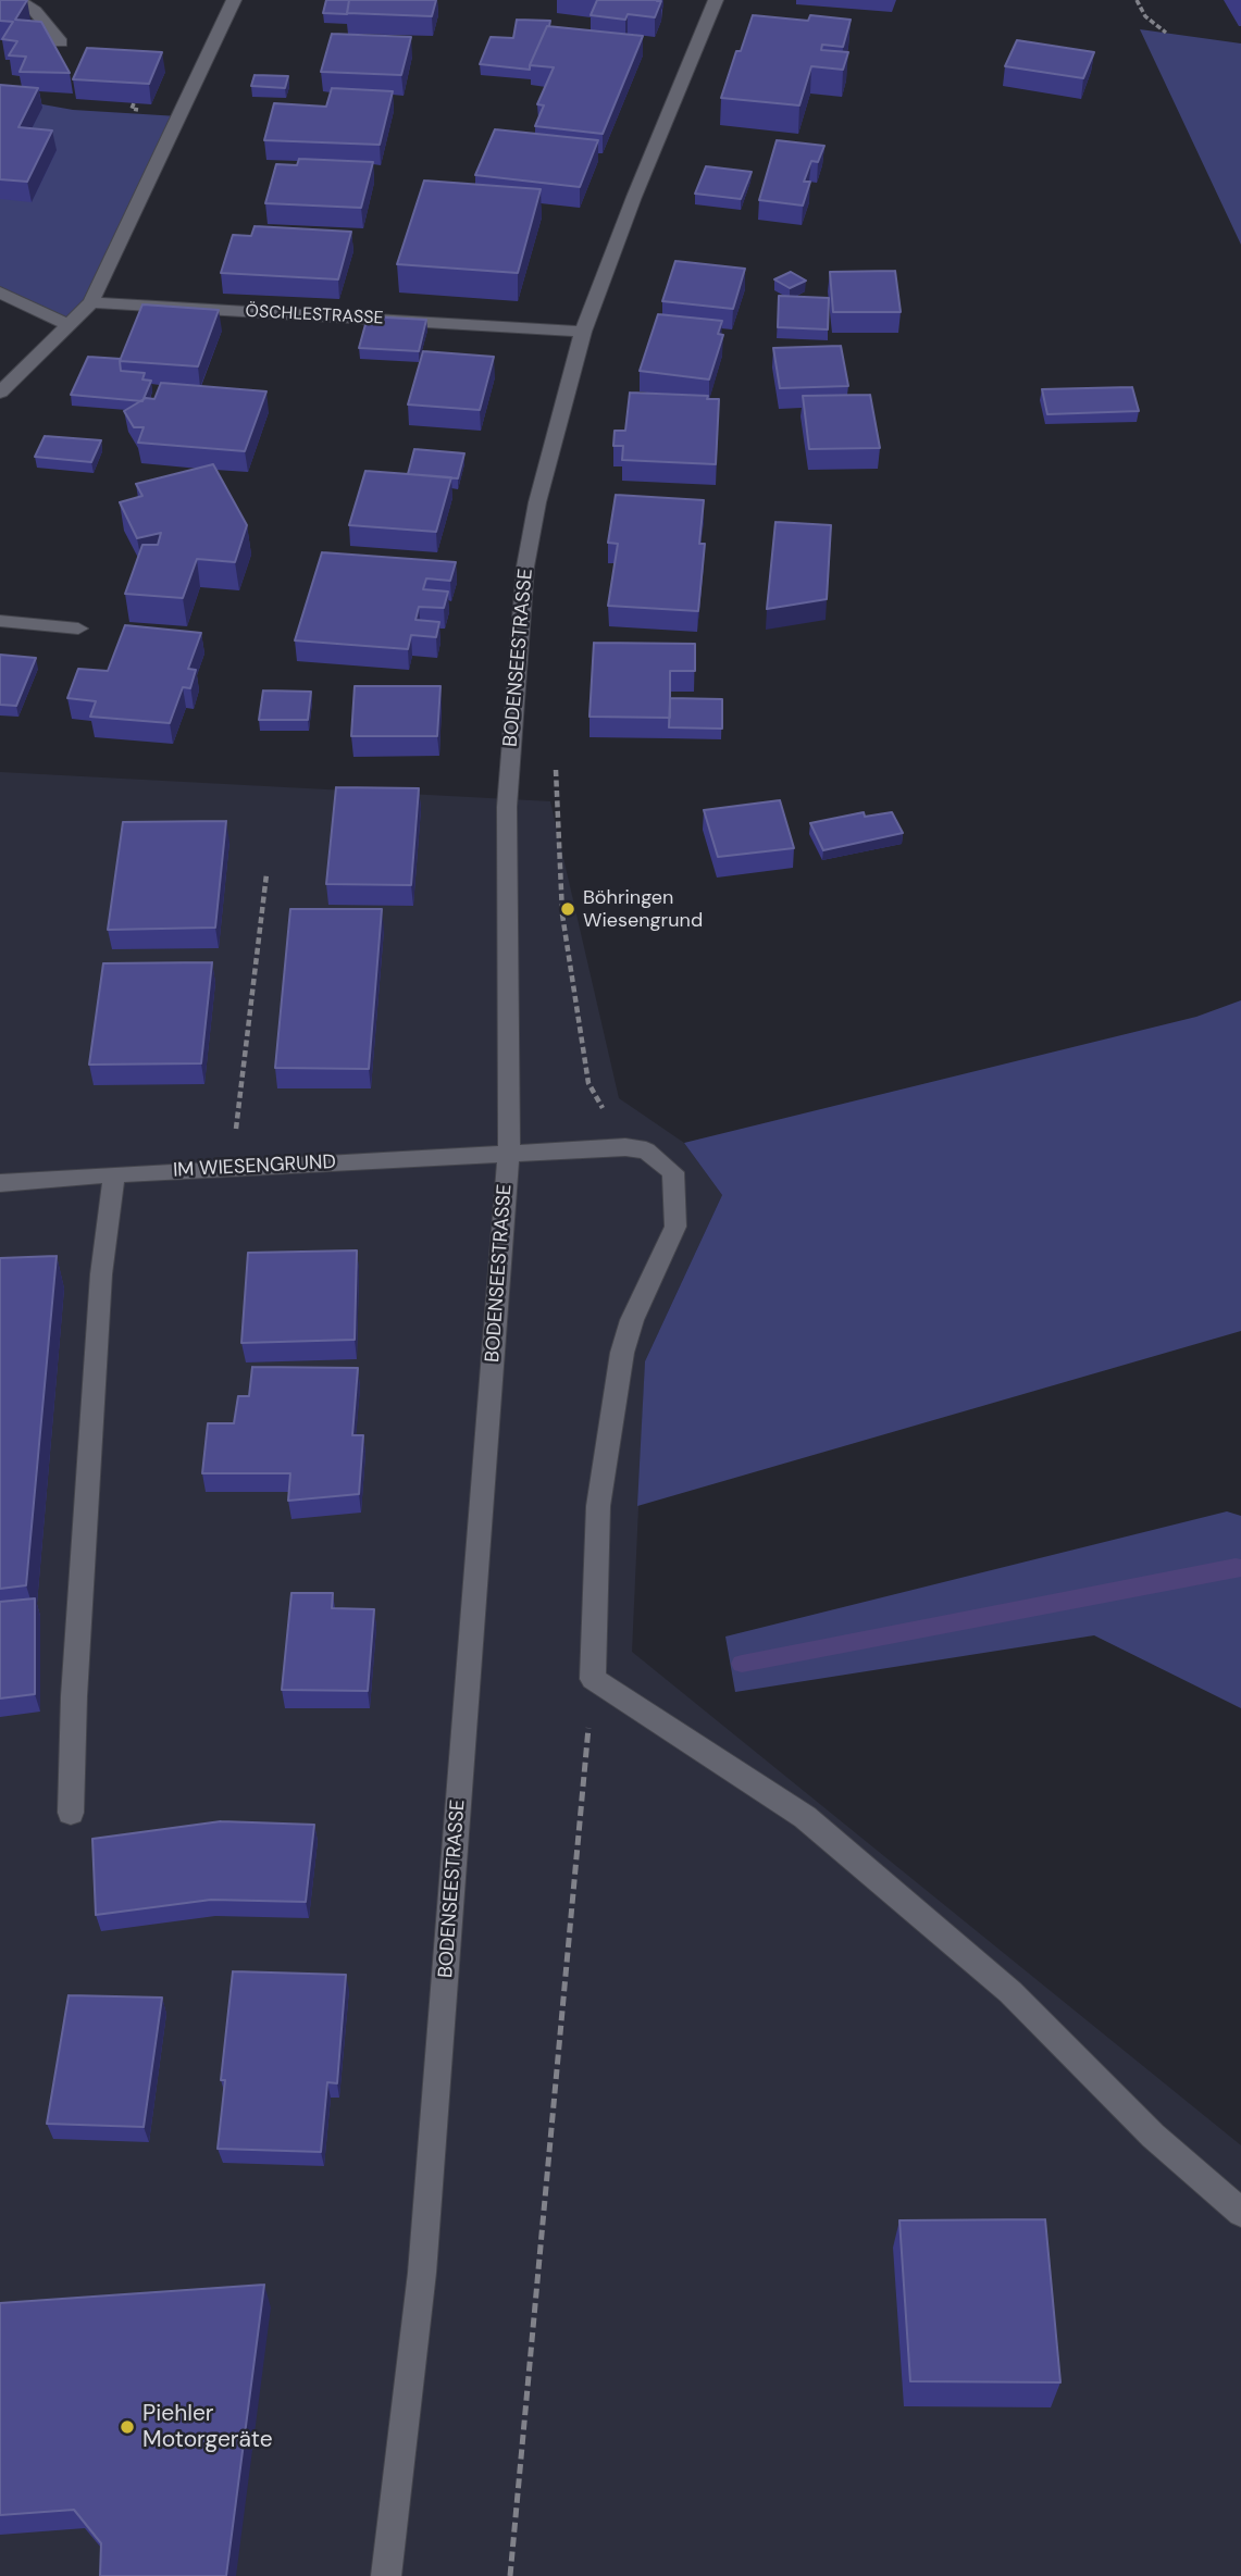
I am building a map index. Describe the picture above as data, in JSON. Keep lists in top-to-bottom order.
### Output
{
  "streets": {
    "street": ["ÖSCHLESTRASSE", "BODENSEESTRASSE", "IM WIESENGRUND"]
  },
  "crossings": [
    ["ÖSCHLESTRASSE", "BODENSEESTRASSE"],
    ["BODENSEESTRASSE", "IM WIESENGRUND"]
  ],
  "places": ["Böhringen Wiesengrund", "Piehler Motorgeräte"]
}
